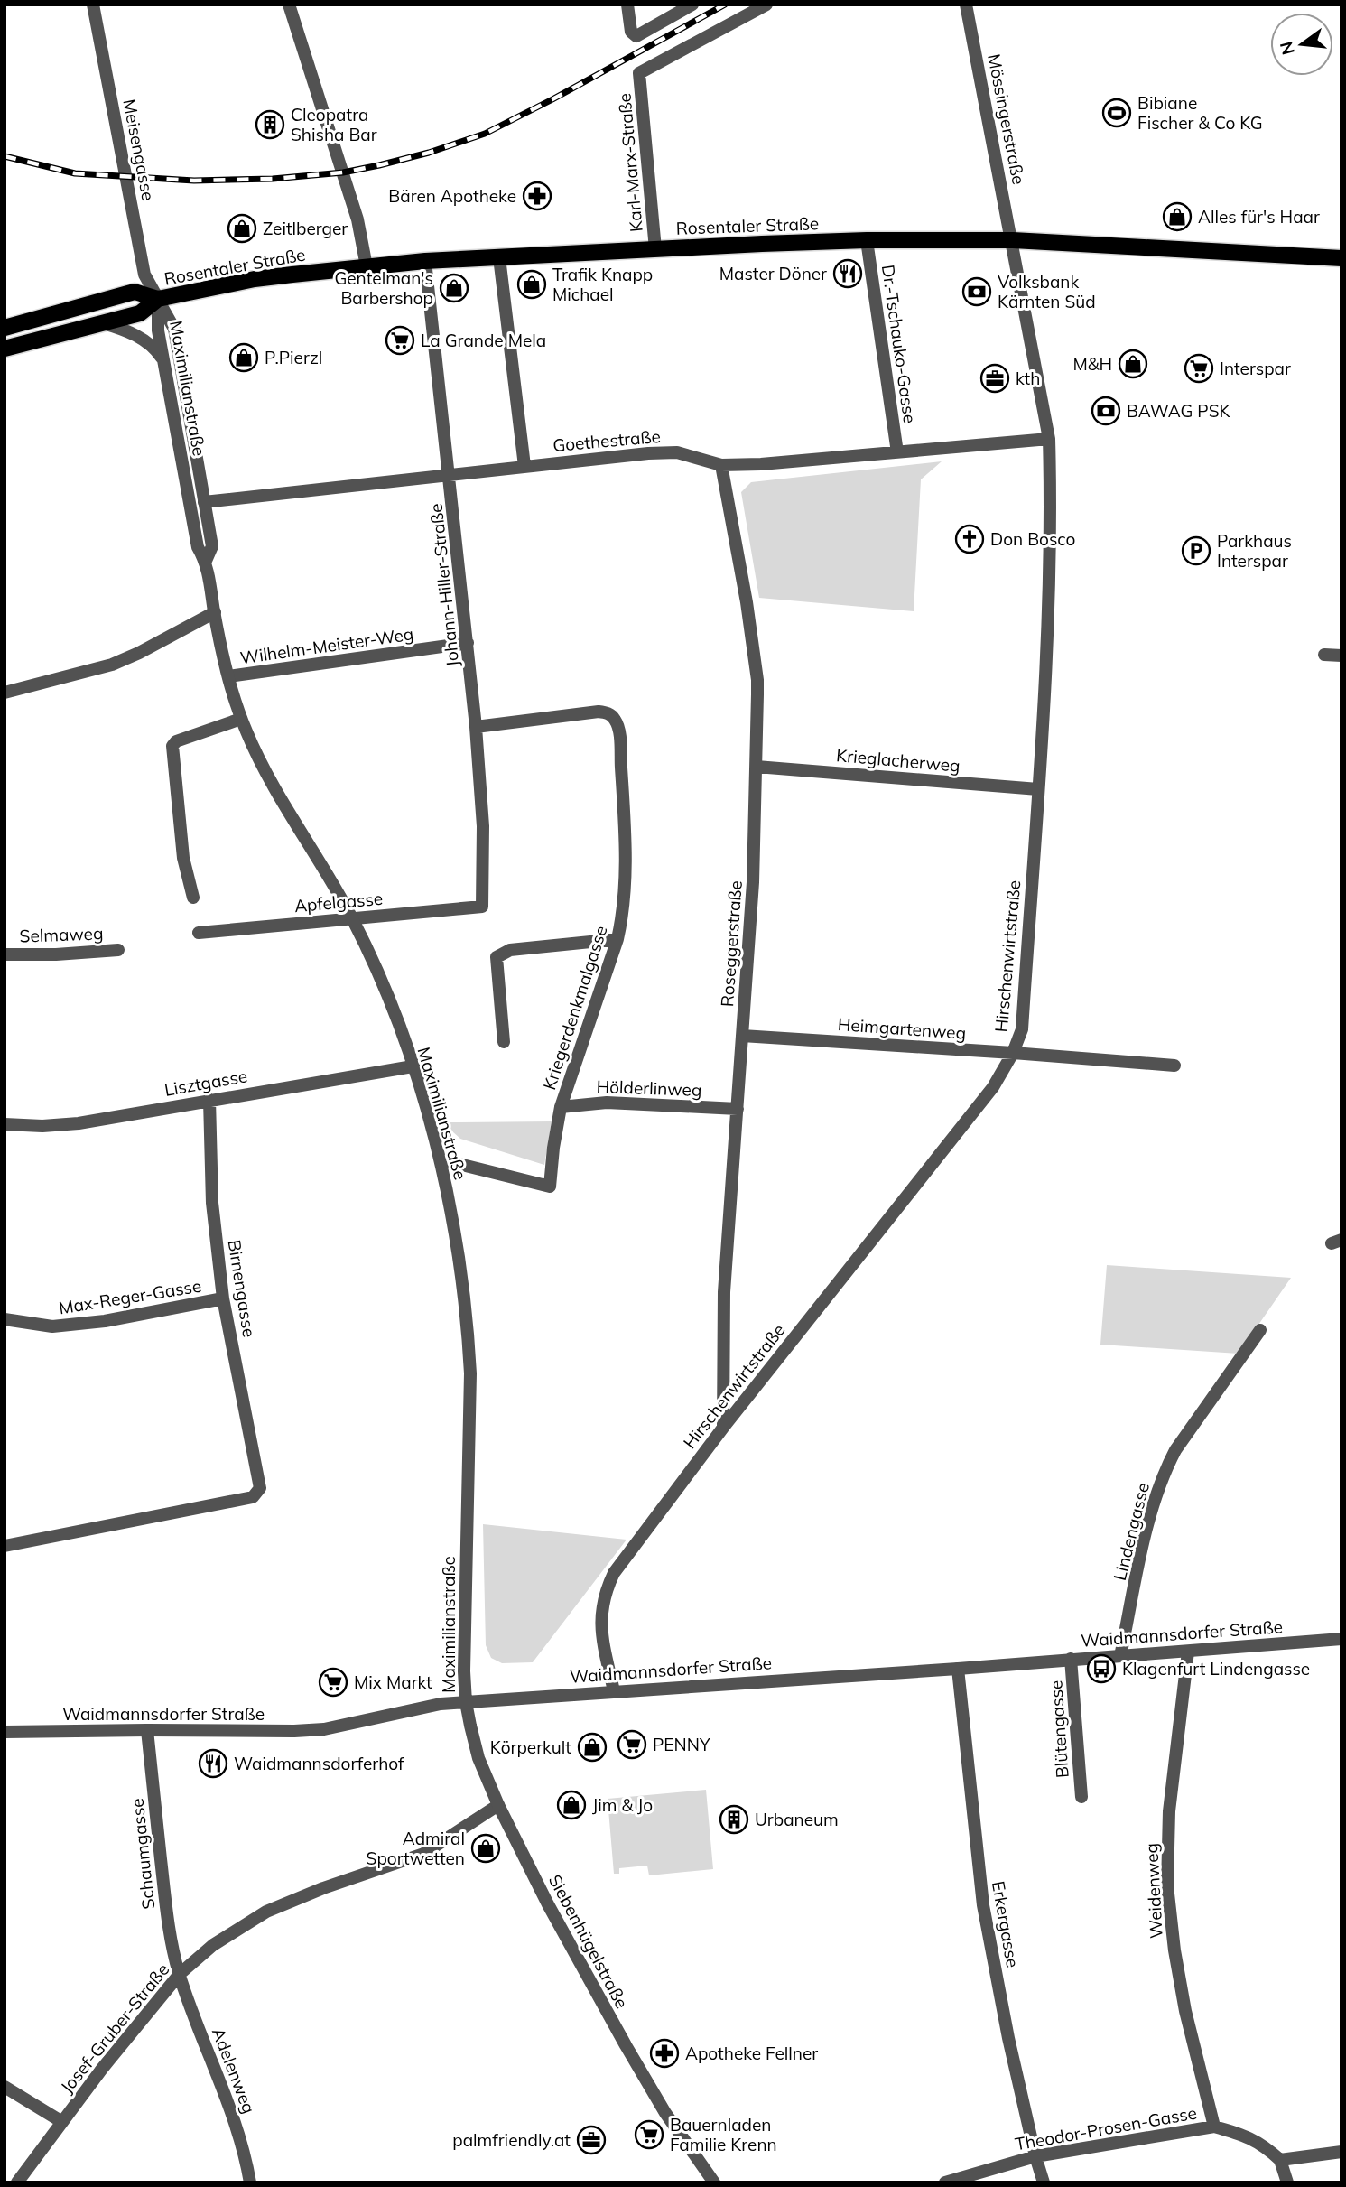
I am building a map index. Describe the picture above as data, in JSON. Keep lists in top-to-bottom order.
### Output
{
  "streets": {
    "main road": ["Rosentaler Straße"],
    "street": [
      "Mössingerstraße",
      "Meisengasse",
      "Karl-Marx-Straße",
      "Dr.-Tschauko-Gasse",
      "Maximilianstraße",
      "Goethestraße",
      "Johann-Hiller-Straße",
      "Wilhelm-Meister-Weg",
      "Krieglacherweg",
      "Apfelgasse",
      "Selmaweg",
      "Roseggerstraße",
      "Hirschenwirtstraße",
      "Kriegerdenkmalgasse",
      "Heimgartenweg",
      "Lisztgasse",
      "Hölderlinweg",
      "Birnengasse",
      "Max-Reger-Gasse",
      "Lindengasse",
      "Waidmannsdorfer Straße",
      "Blütengasse",
      "Schaumgasse",
      "Weidenweg",
      "Erkergasse",
      "Siebenhügelstraße",
      "Josef-Gruber-Straße",
      "Adelenweg",
      "Theodor-Prosen-Gasse"
    ]
  },
  "crossings": [
    ["Mössingerstraße", "Rosentaler Straße"],
    ["Mössingerstraße", "Hirschenwirtstraße"],
    ["Meisengasse", "Rosentaler Straße"],
    ["Meisengasse", "Maximilianstraße"],
    ["Karl-Marx-Straße", "Rosentaler Straße"],
    ["Rosentaler Straße", "Dr.-Tschauko-Gasse"],
    ["Rosentaler Straße", "Maximilianstraße"],
    ["Rosentaler Straße", "Johann-Hiller-Straße"],
    ["Rosentaler Straße", "Hirschenwirtstraße"],
    ["Dr.-Tschauko-Gasse", "Goethestraße"],
    ["Maximilianstraße", "Goethestraße"],
    ["Maximilianstraße", "Wilhelm-Meister-Weg"],
    ["Maximilianstraße", "Apfelgasse"],
    ["Maximilianstraße", "Kriegerdenkmalgasse"],
    ["Maximilianstraße", "Lisztgasse"],
    ["Maximilianstraße", "Waidmannsdorfer Straße"],
    ["Maximilianstraße", "Siebenhügelstraße"],
    ["Goethestraße", "Johann-Hiller-Straße"],
    ["Goethestraße", "Roseggerstraße"],
    ["Goethestraße", "Hirschenwirtstraße"],
    ["Johann-Hiller-Straße", "Wilhelm-Meister-Weg"],
    ["Johann-Hiller-Straße", "Apfelgasse"],
    ["Johann-Hiller-Straße", "Kriegerdenkmalgasse"],
    ["Krieglacherweg", "Roseggerstraße"],
    ["Krieglacherweg", "Hirschenwirtstraße"],
    ["Roseggerstraße", "Hirschenwirtstraße"],
    ["Roseggerstraße", "Heimgartenweg"],
    ["Roseggerstraße", "Hölderlinweg"],
    ["Hirschenwirtstraße", "Heimgartenweg"],
    ["Hirschenwirtstraße", "Waidmannsdorfer Straße"],
    ["Kriegerdenkmalgasse", "Hölderlinweg"],
    ["Lisztgasse", "Birnengasse"],
    ["Birnengasse", "Max-Reger-Gasse"],
    ["Lindengasse", "Waidmannsdorfer Straße"],
    ["Waidmannsdorfer Straße", "Blütengasse"],
    ["Waidmannsdorfer Straße", "Schaumgasse"],
    ["Waidmannsdorfer Straße", "Weidenweg"],
    ["Waidmannsdorfer Straße", "Erkergasse"],
    ["Waidmannsdorfer Straße", "Siebenhügelstraße"],
    ["Schaumgasse", "Josef-Gruber-Straße"],
    ["Schaumgasse", "Adelenweg"],
    ["Weidenweg", "Theodor-Prosen-Gasse"],
    ["Erkergasse", "Theodor-Prosen-Gasse"],
    ["Siebenhügelstraße", "Josef-Gruber-Straße"],
    ["Josef-Gruber-Straße", "Adelenweg"]
  ],
  "places": {
    "sports": ["Bibiane Fischer & Co KG"],
    "building": ["Cleopatra Shisha Bar", "Urbaneum"],
    "pharmacy": ["Bären Apotheke", "Apotheke Fellner"],
    "shop": [
      "Alles für's Haar",
      "Zeitlberger",
      "Trafik Knapp Michael",
      "Gentelman's Barbershop",
      "P.Pierzl",
      "M&H",
      "Körperkult",
      "Jim & Jo",
      "Admiral Sportwetten"
    ],
    "restaurant": ["Master Döner", "Waidmannsdorferhof"],
    "bank": ["Volksbank Kärnten Süd", "BAWAG PSK"],
    "supermarket": [
      "La Grande Mela",
      "Interspar",
      "Mix Markt",
      "PENNY",
      "Bauernladen Familie Krenn"
    ],
    "office": ["kth", "palmfriendly.at"],
    "church": ["Don Bosco"],
    "parking": ["Parkhaus Interspar"],
    "bus stop": ["Klagenfurt Lindengasse"]
  },
  "north": "left"
}
